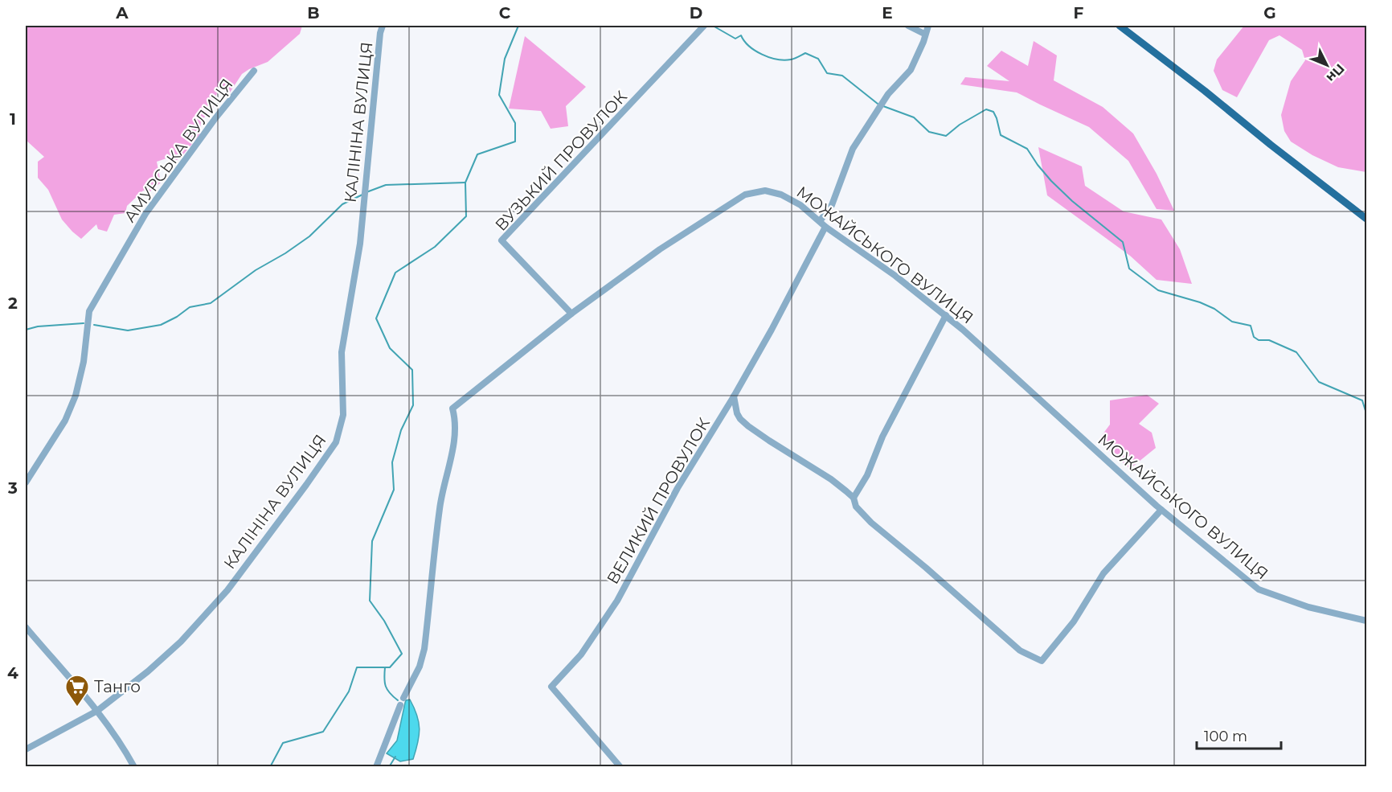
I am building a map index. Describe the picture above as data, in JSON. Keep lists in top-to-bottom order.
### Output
{
  "streets": {
    "street": [
      "КАЛІНІНА ВУЛИЦЯ",
      "АМУРСЬКА ВУЛИЦЯ",
      "ВУЗЬКИЙ ПРОВУЛОК",
      "МОЖАЙСЬКОГО ВУЛИЦЯ",
      "ВЕЛИКИЙ ПРОВУЛОК"
    ]
  },
  "crossings": [
    ["ВУЗЬКИЙ ПРОВУЛОК", "МОЖАЙСЬКОГО ВУЛИЦЯ"],
    ["МОЖАЙСЬКОГО ВУЛИЦЯ", "ВЕЛИКИЙ ПРОВУЛОК"]
  ],
  "places": {
    "supermarket": ["Танго"]
  },
  "scale_bar": "100 m",
  "north": "bottom right",
  "grid": {
    "columns": [
      "A",
      "B",
      "C",
      "D",
      "E",
      "F",
      "G"
    ],
    "rows": [
      "1",
      "2",
      "3",
      "4"
    ]
  }
}
